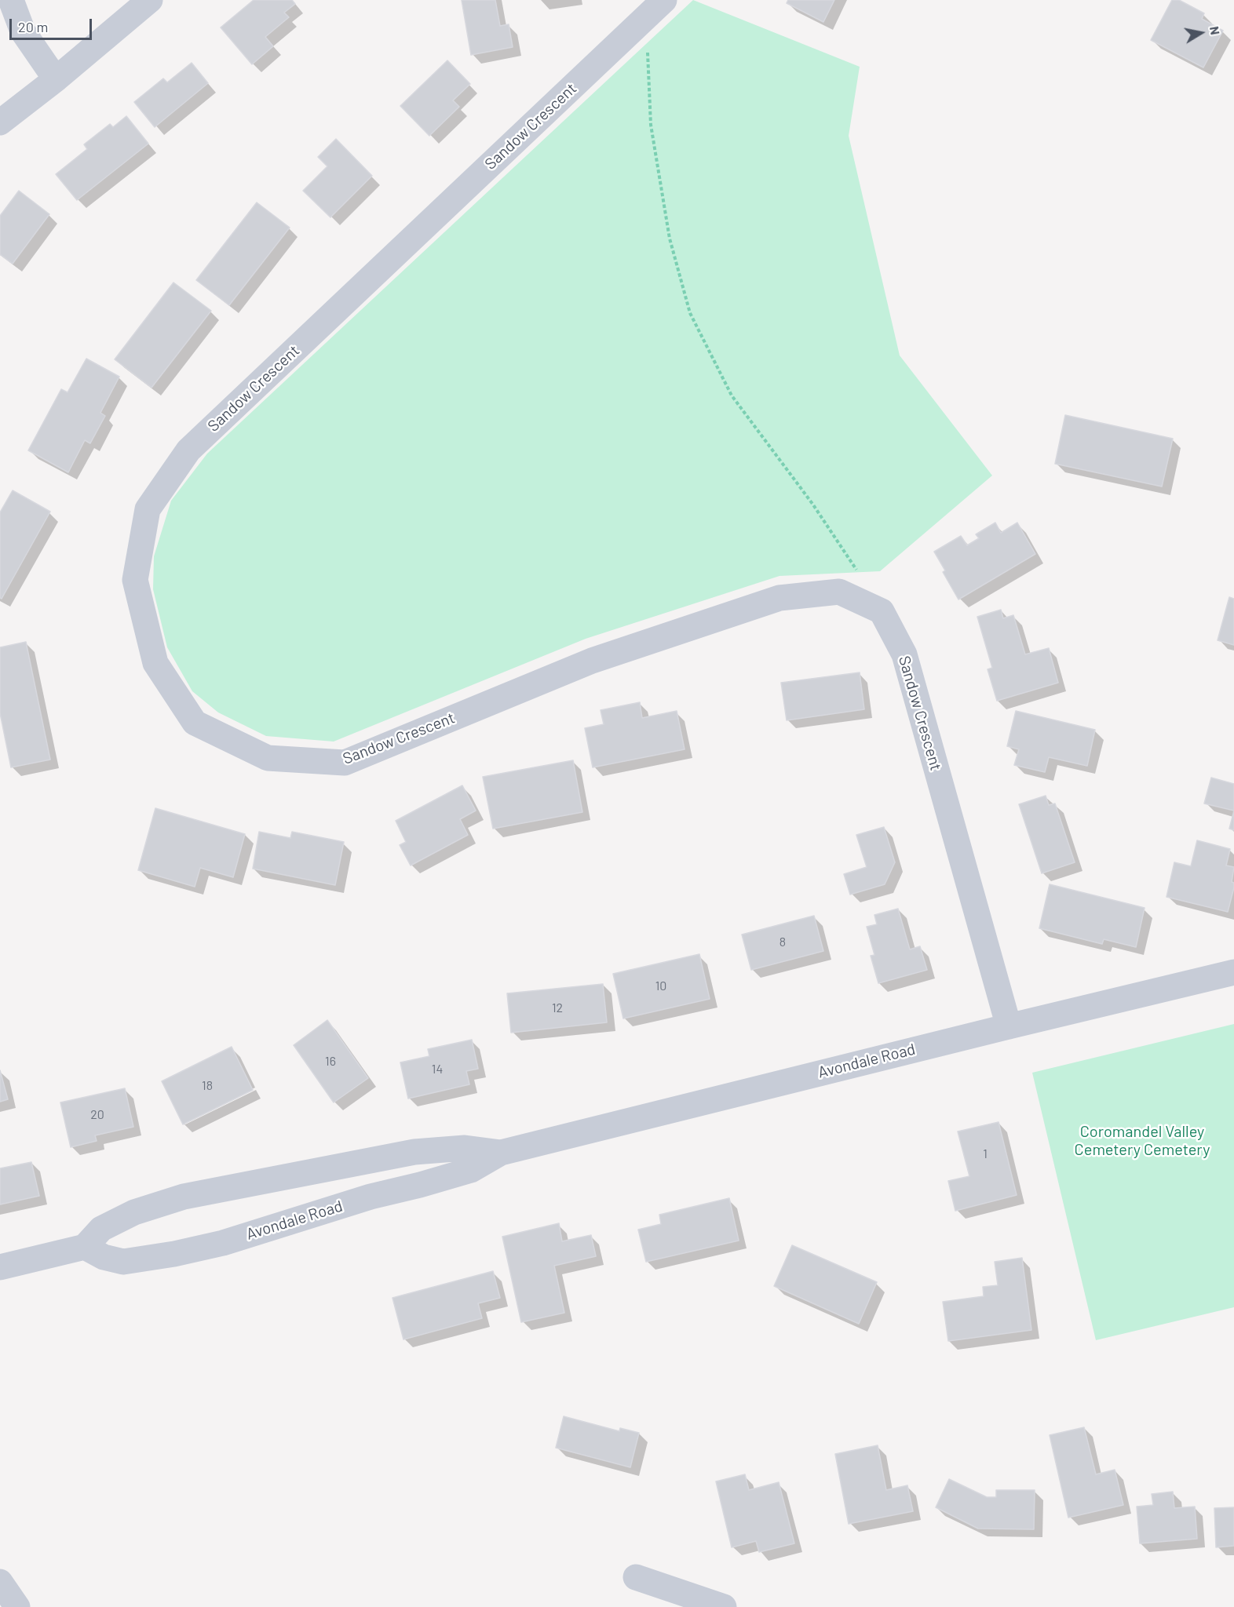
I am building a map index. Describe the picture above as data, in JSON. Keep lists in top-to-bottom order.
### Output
{
  "streets": {
    "street": ["Sandow Crescent", "Avondale Road"]
  },
  "crossings": [
    ["Sandow Crescent", "Avondale Road"]
  ],
  "parks": ["Coromandel Valley Cemetery Cemetery"],
  "house_numbers": [
    "8",
    "10",
    "12",
    "16",
    "14",
    "18",
    "20",
    "1"
  ],
  "scale_bar": "20 m",
  "north": "right"
}
